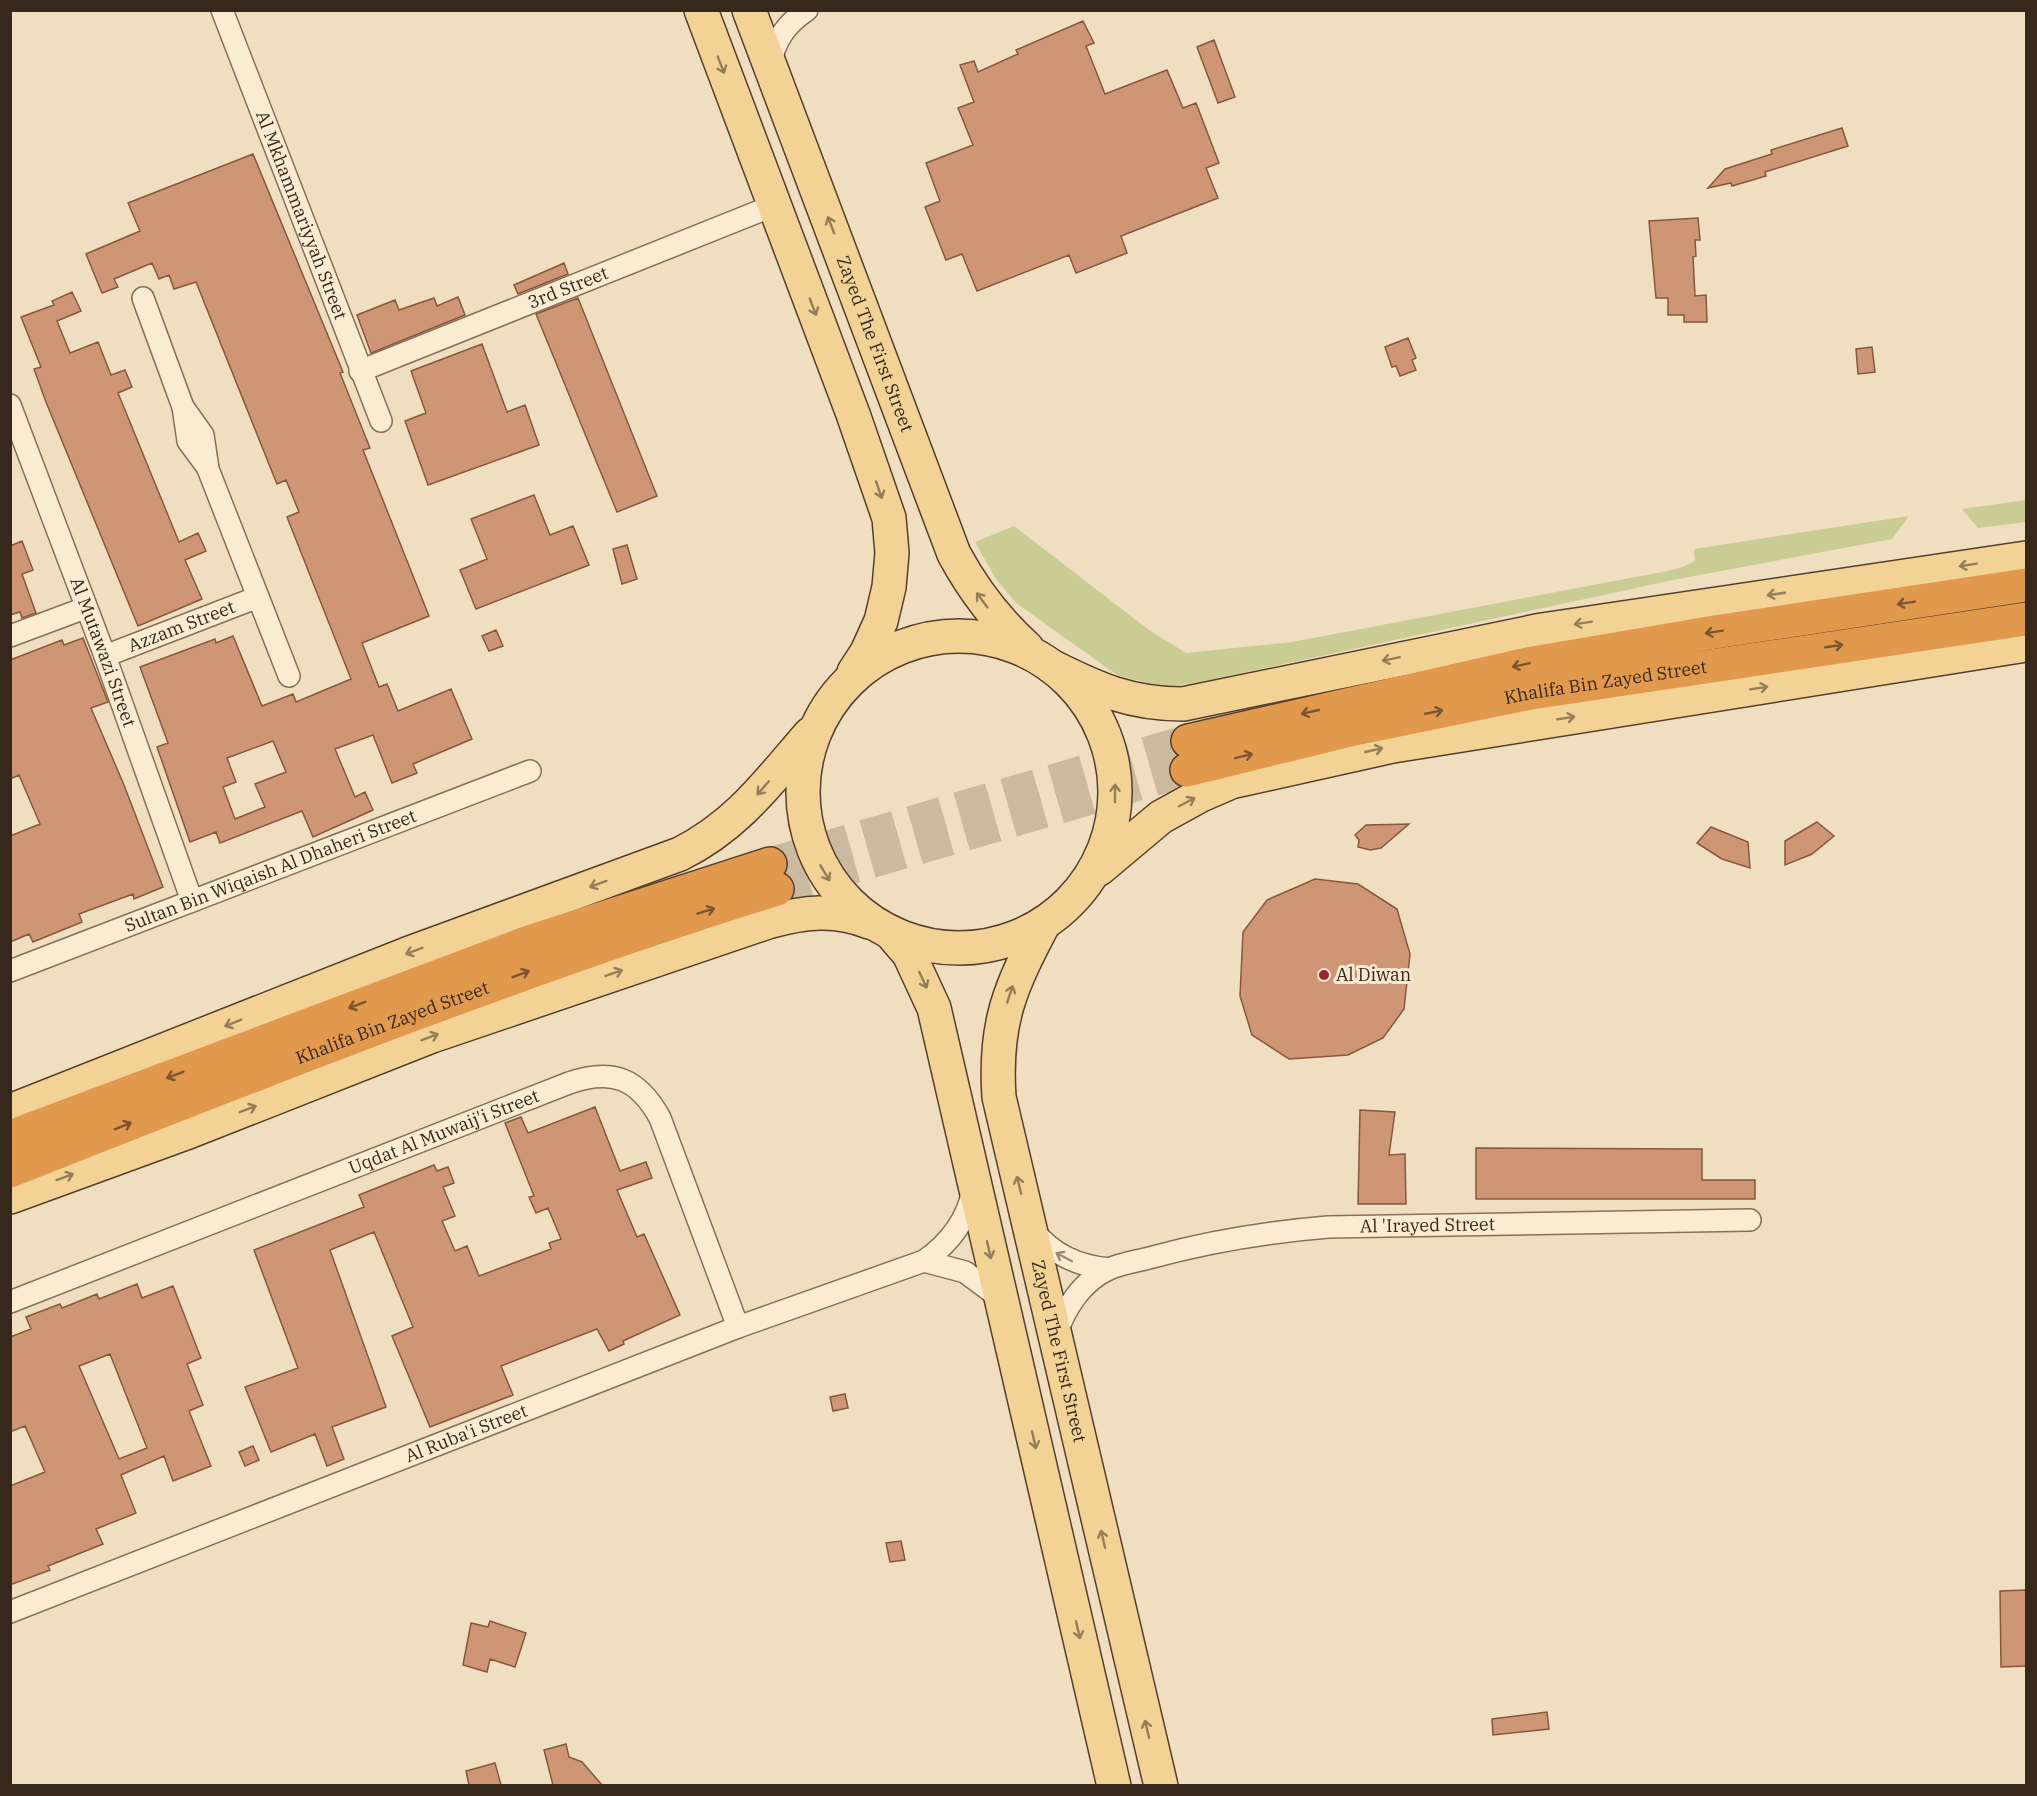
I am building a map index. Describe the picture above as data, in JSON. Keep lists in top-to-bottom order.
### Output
{
  "streets": {
    "highway": ["Khalifa Bin Zayed Street"],
    "main road": ["Zayed The First Street"],
    "street": [
      "Al Mkhammariyyah Street",
      "3rd Street",
      "Azzam Street",
      "Al Mutawazi Street",
      "Sultan Bin Wiqaish Al Dhaheri Street",
      "Uqdat Al Muwaij'i Street",
      "Al 'Irayed Street",
      "Al Ruba'i Street"
    ]
  },
  "crossings": [
    ["Al Mkhammariyyah Street", "3rd Street"],
    ["Zayed The First Street", "Al 'Irayed Street"],
    ["Azzam Street", "Al Mutawazi Street"],
    ["Al Mutawazi Street", "Sultan Bin Wiqaish Al Dhaheri Street"],
    ["Uqdat Al Muwaij'i Street", "Al Ruba'i Street"]
  ],
  "places": ["Al Diwan"]
}
